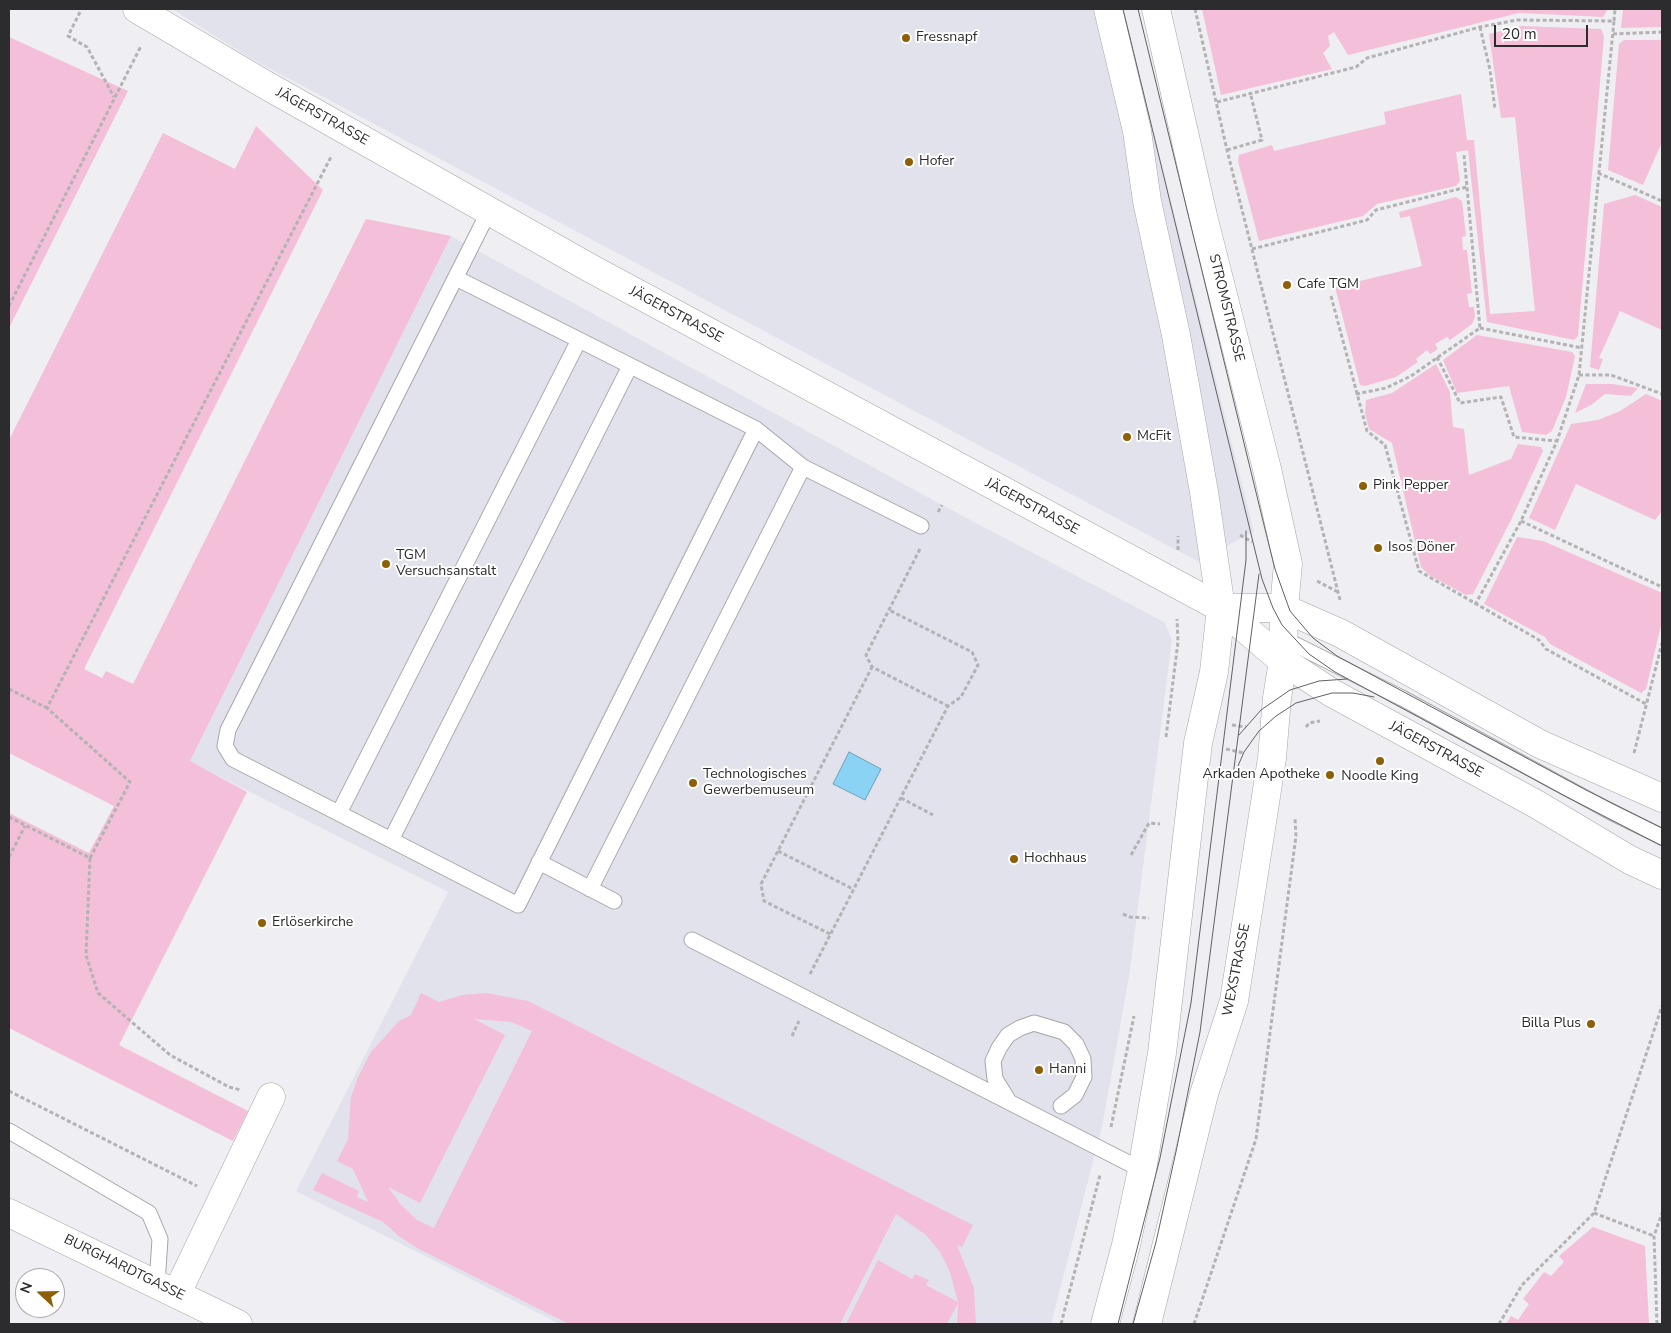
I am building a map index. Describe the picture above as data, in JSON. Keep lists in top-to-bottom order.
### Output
{
  "streets": {
    "street": [
      "JÄGERSTRASSE",
      "STROMSTRASSE",
      "WEXSTRASSE",
      "BURGHARDTGASSE"
    ]
  },
  "crossings": [
    ["JÄGERSTRASSE", "STROMSTRASSE"],
    ["JÄGERSTRASSE", "WEXSTRASSE"],
    ["STROMSTRASSE", "WEXSTRASSE"]
  ],
  "places": [
    "Fressnapf",
    "Hofer",
    "Cafe TGM",
    "McFit",
    "Pink Pepper",
    "Isos Döner",
    "TGM Versuchsanstalt",
    "Noodle King",
    "Arkaden Apotheke",
    "Technologisches Gewerbemuseum",
    "Hochhaus",
    "Erlöserkirche",
    "Billa Plus",
    "Hanni"
  ],
  "scale_bar": "20 m",
  "north": "left"
}
